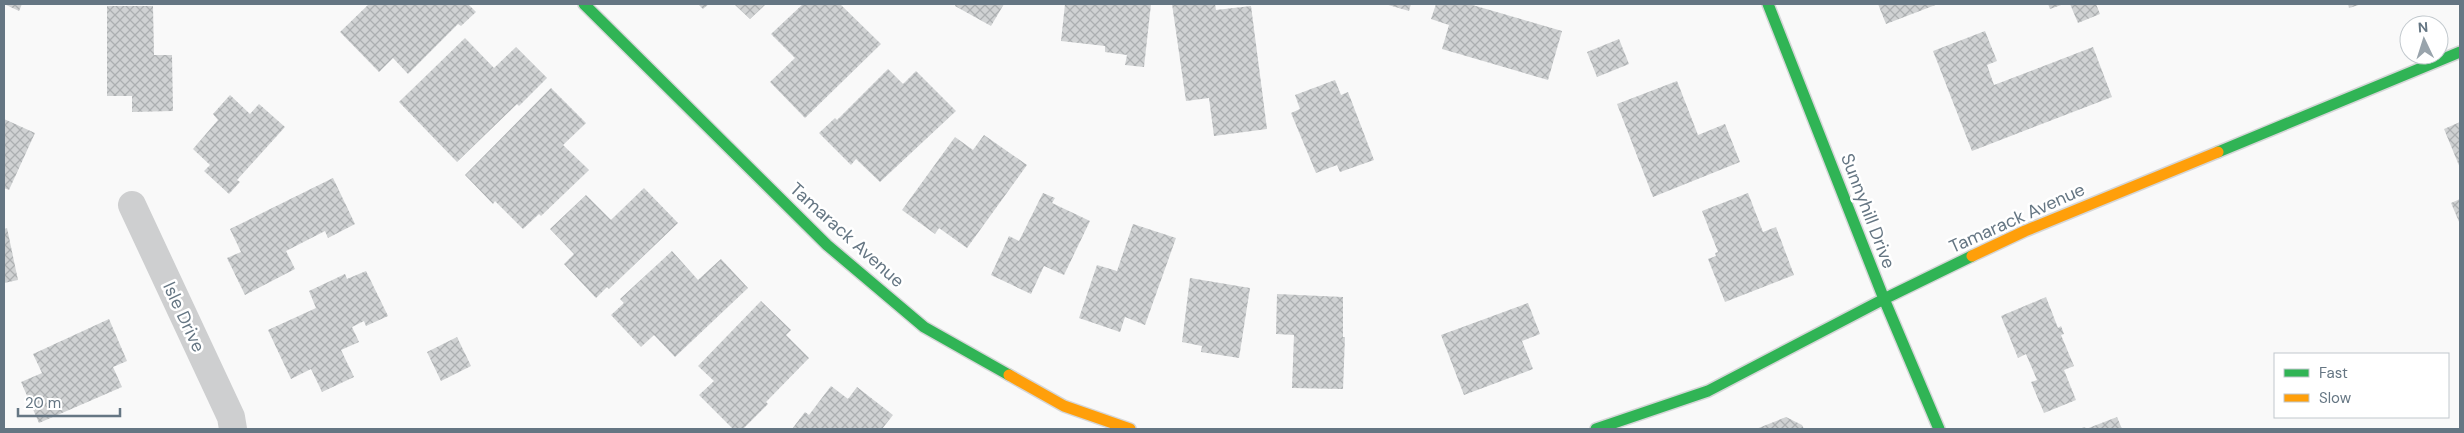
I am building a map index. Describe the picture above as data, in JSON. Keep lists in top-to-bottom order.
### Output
{
  "streets": {
    "main road": ["Sunnyhill Drive", "Tamarack Avenue"],
    "street": ["Isle Drive"]
  },
  "crossings": [
    ["Sunnyhill Drive", "Tamarack Avenue"]
  ],
  "legend": ["Fast", "Slow"],
  "scale_bar": "20 m",
  "north": "top"
}
